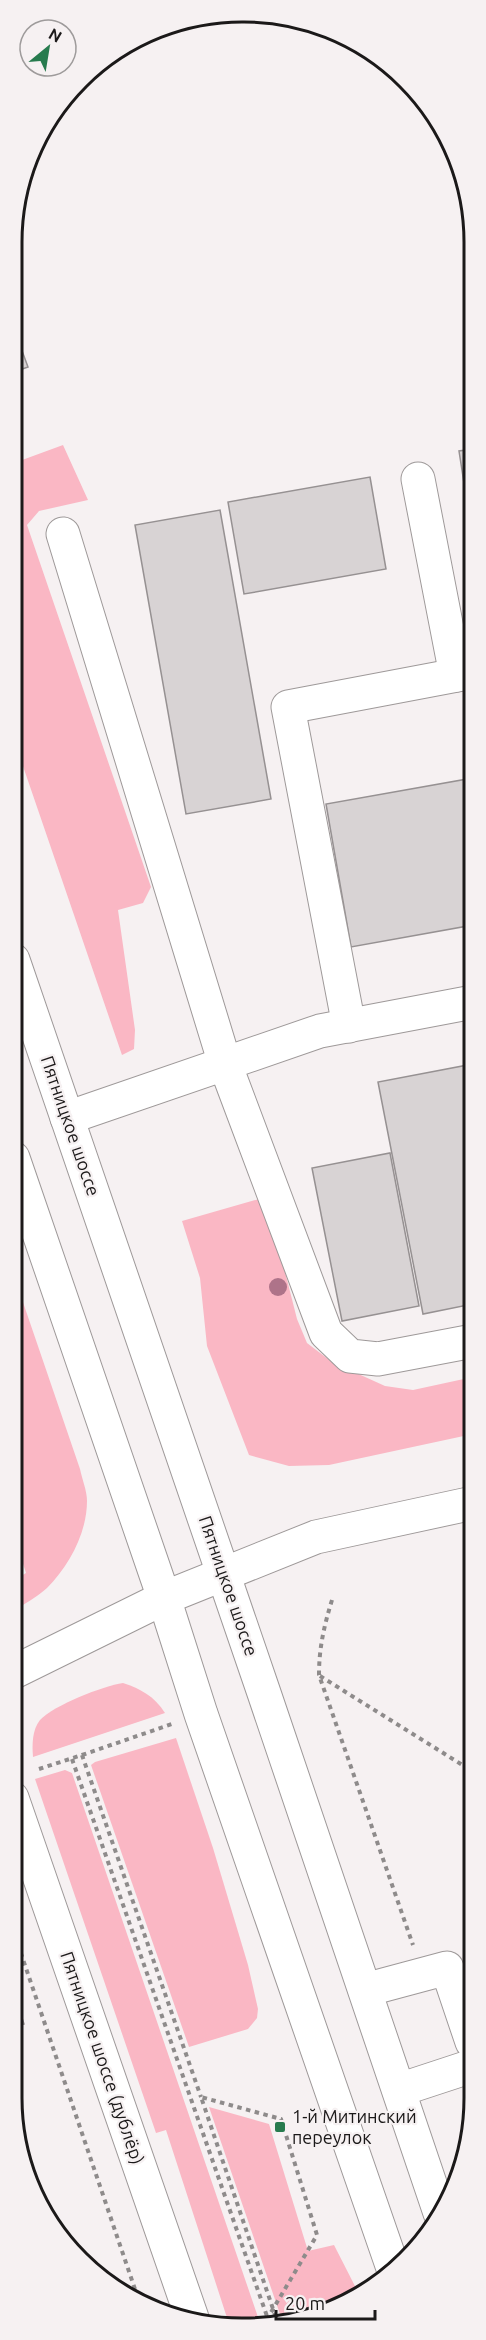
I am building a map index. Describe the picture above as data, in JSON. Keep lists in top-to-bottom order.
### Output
{
  "streets": {
    "main road": ["Пятницкое шоссе", "Пятницкое шоссе (дублёр)"]
  },
  "places": {
    "transit": ["1-й Митинский переулок"]
  },
  "scale_bar": "20 m",
  "north": "top right"
}
